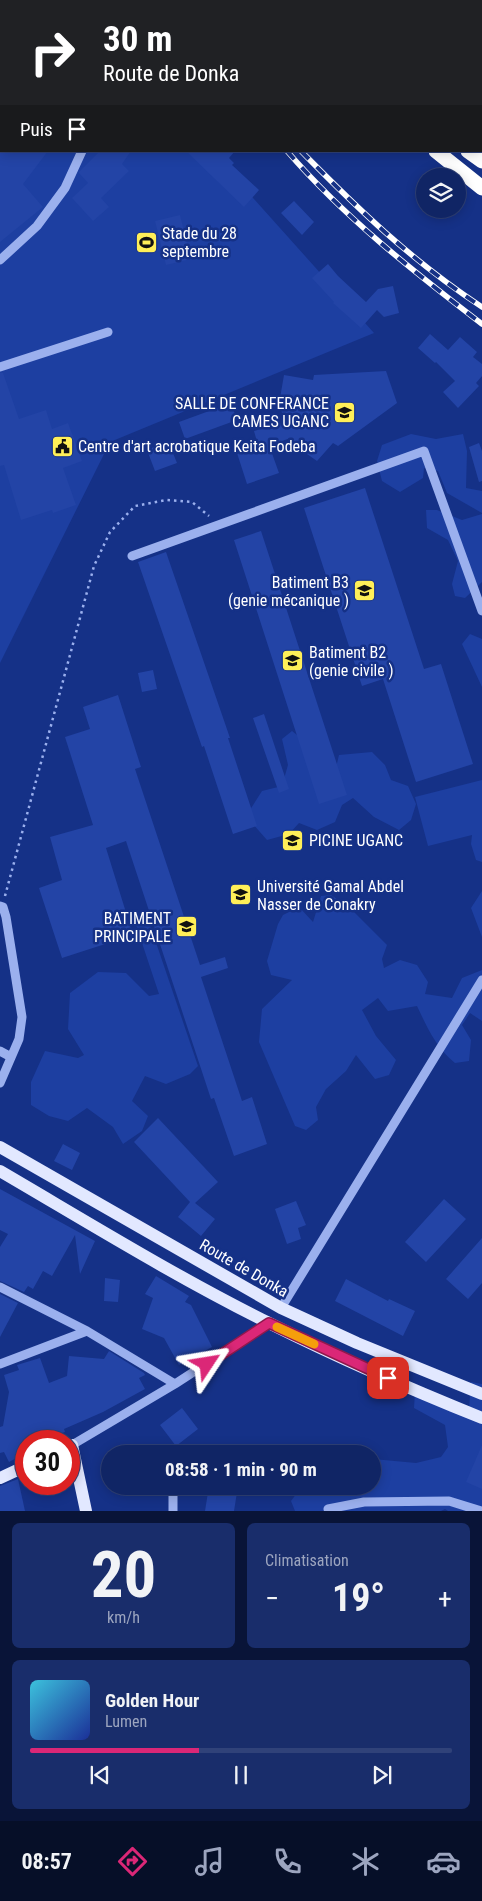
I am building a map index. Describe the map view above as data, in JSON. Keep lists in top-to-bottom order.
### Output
{
  "streets": {
    "main road": ["Route de Donka"]
  },
  "places": {
    "sports": ["Stade du 28 septembre"],
    "school or university": [
      "SALLE DE CONFERANCE CAMES UGANC",
      "Batiment B3 (genie mécanique )",
      "Batiment B2 (genie civile )",
      "PICINE UGANC",
      "Université Gamal Abdel Nasser de Conakry",
      "BATIMENT PRINCIPALE"
    ],
    "public building": ["Centre d'art acrobatique Keita Fodeba"]
  },
  "page": {
    "turn": ["30 m", "Route de Donka"],
    "then": "Puis",
    "limit": "30",
    "trip": "08:58 · 1 min · 90 m",
    "tile": [
      ["20", "km/h"],
      "Climatisation"
    ],
    "heat": ["−", "19°", "+"],
    "song": ["Golden Hour", "Lumen"],
    "tabs": "08:57"
  }
}
